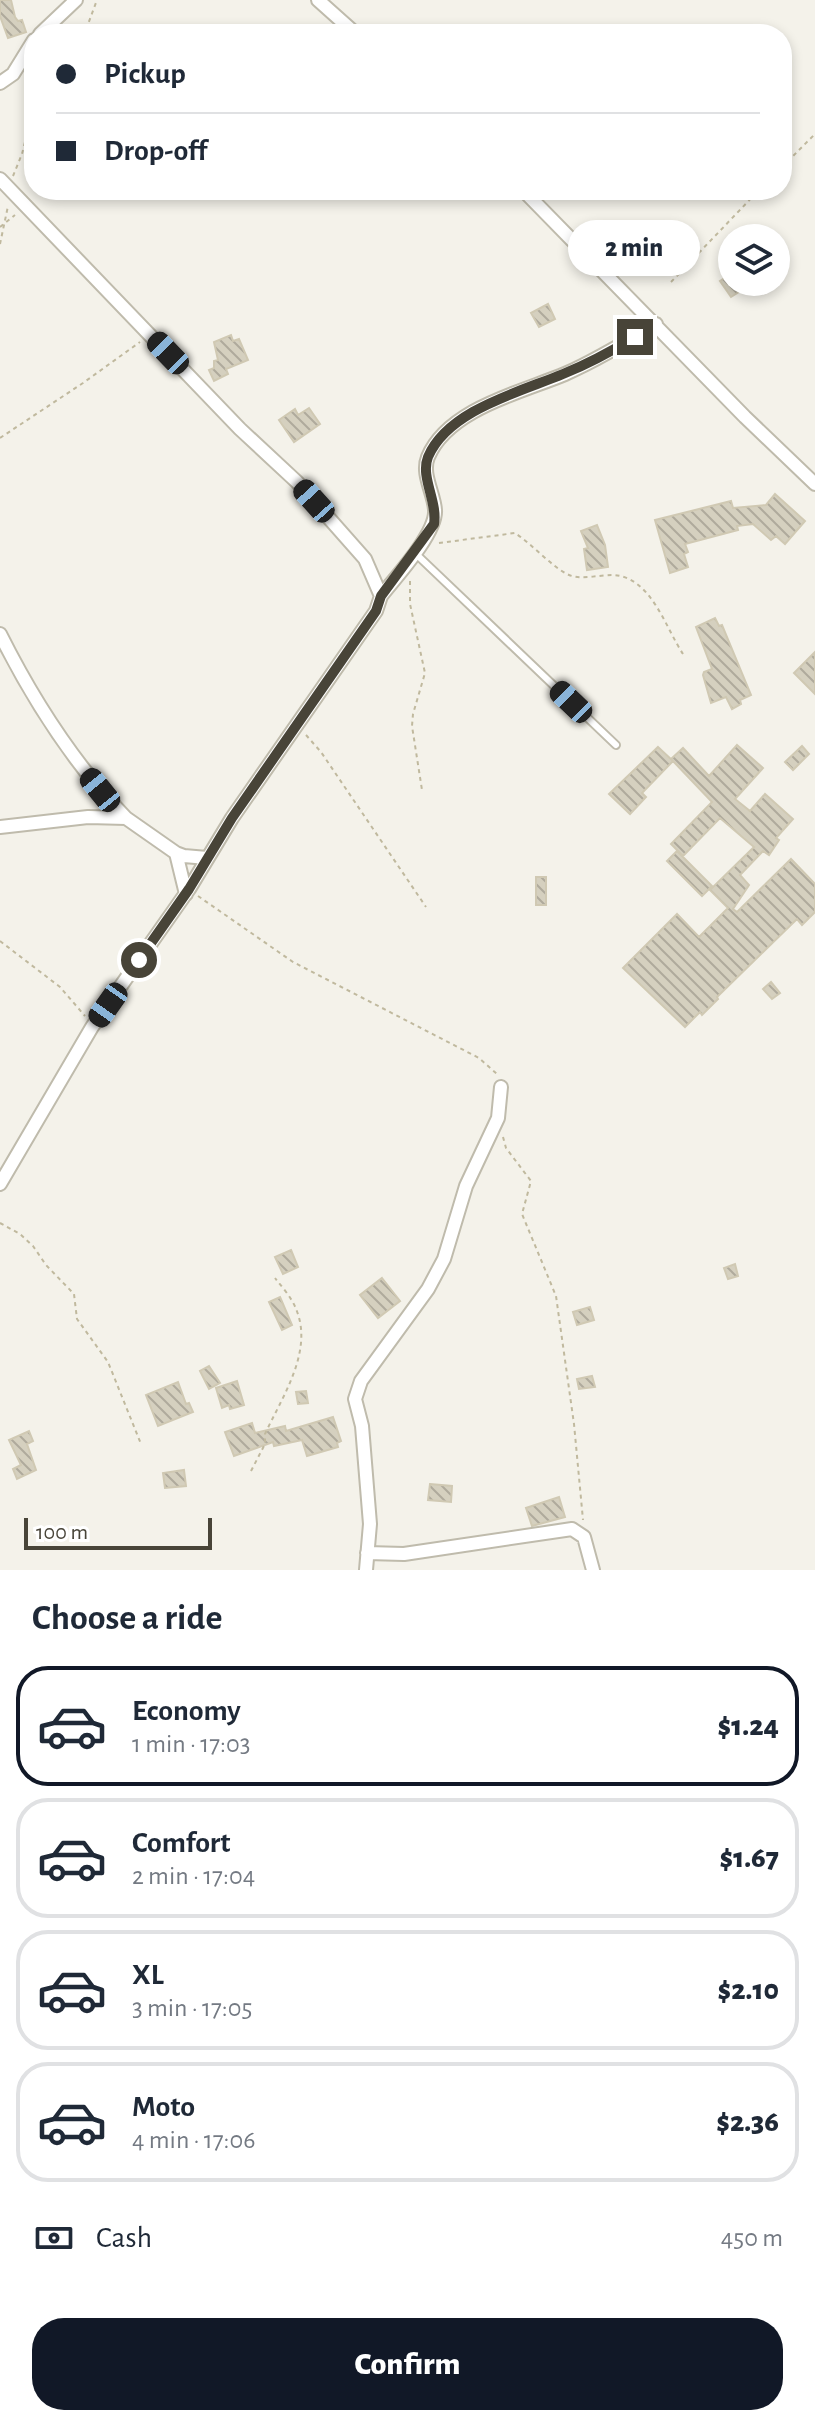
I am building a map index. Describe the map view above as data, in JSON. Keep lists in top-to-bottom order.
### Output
{
  "scale_bar": "100 m",
  "page": {
    "banner": ["Pickup", "Drop-off"],
    "bubble": "2 min",
    "scale": "100 m",
    "heading": "Choose a ride",
    "list": [
      {
        "name": "Economy",
        "note": "1 min · 17:03",
        "value": "$1.24"
      },
      {
        "name": "Comfort",
        "note": "2 min · 17:04",
        "value": "$1.67"
      },
      {
        "name": "XL",
        "note": "3 min · 17:05",
        "value": "$2.10"
      },
      {
        "name": "Moto",
        "note": "4 min · 17:06",
        "value": "$2.36"
      }
    ],
    "pay": ["Cash", "450 m"],
    "buttons": "Confirm"
  }
}
